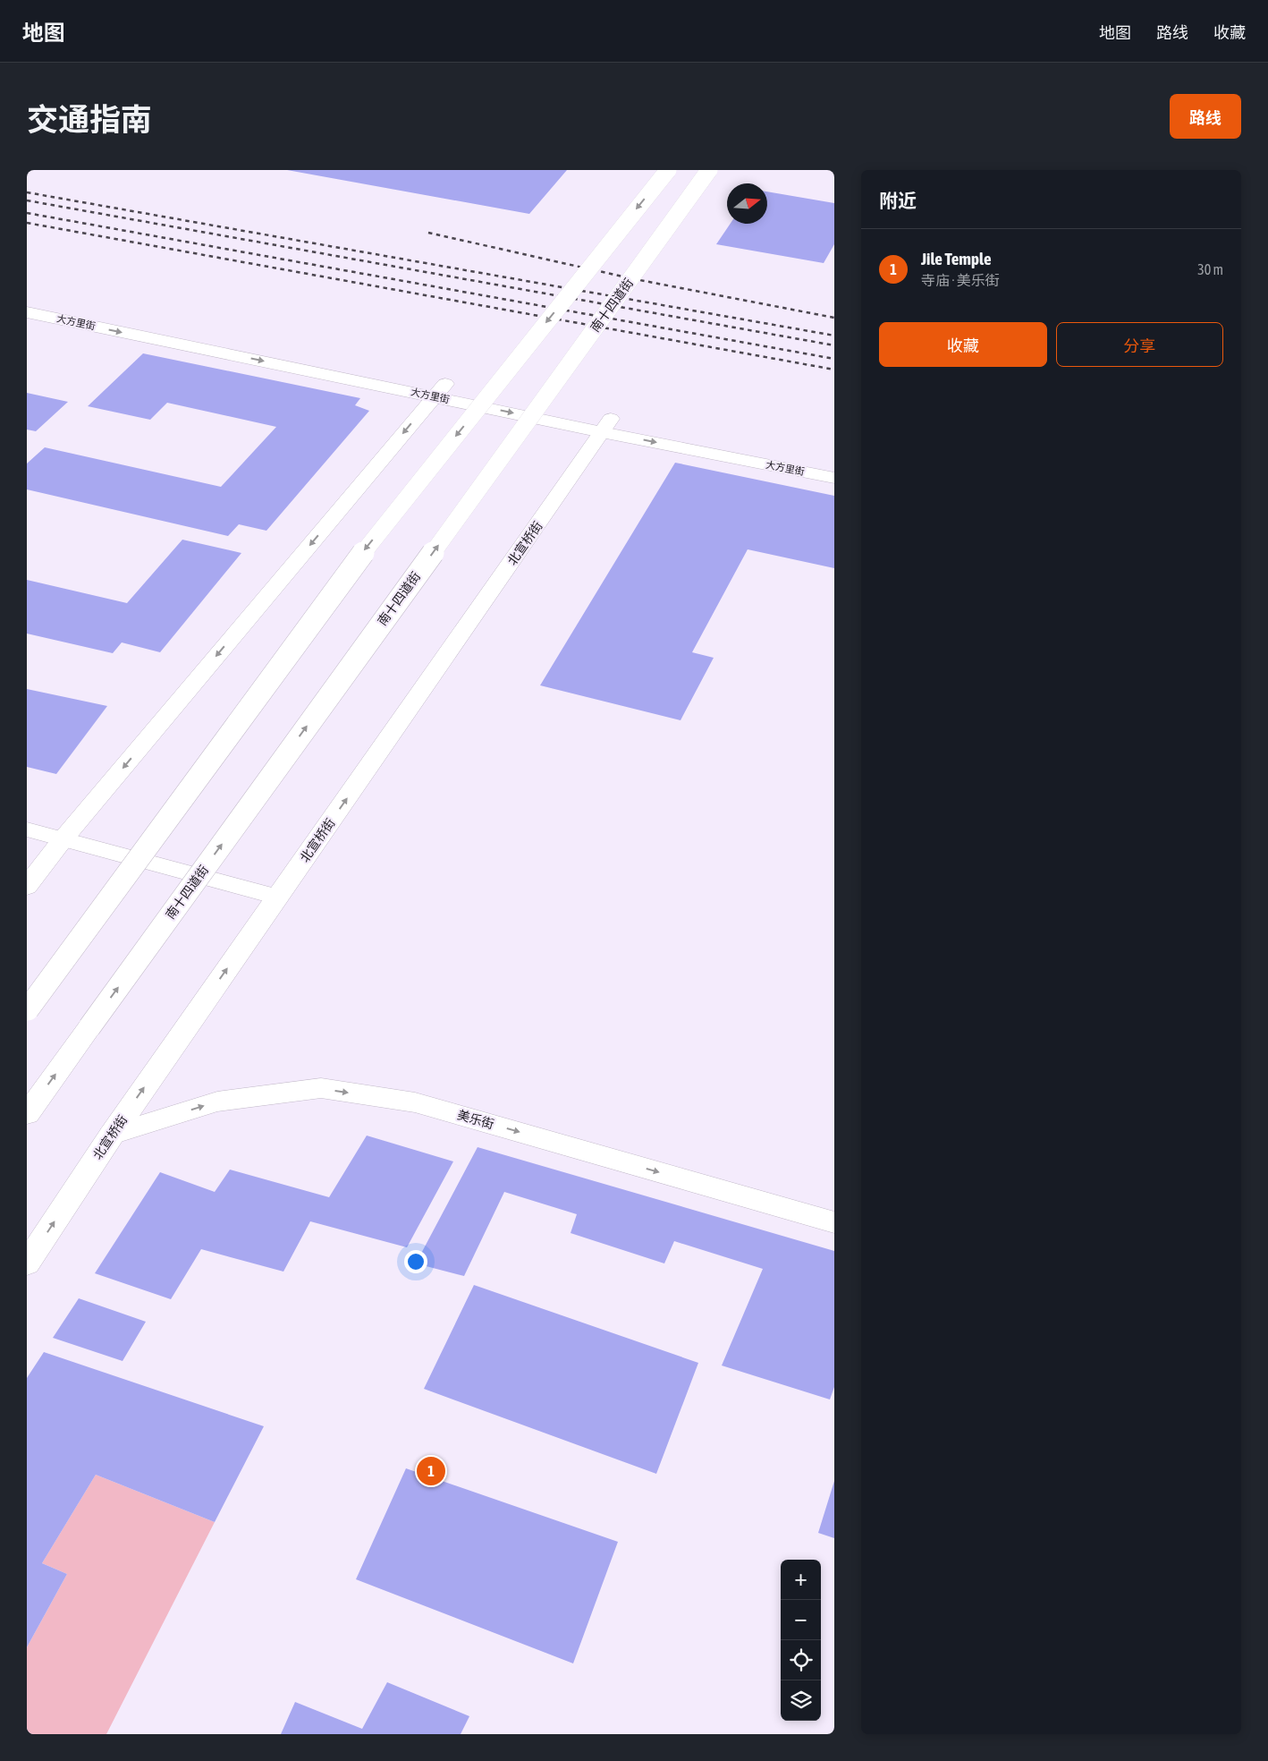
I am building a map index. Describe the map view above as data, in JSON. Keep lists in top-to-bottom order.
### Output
{
  "streets": {
    "main road": [
      "南十四道街",
      "大方里街",
      "北宣桥街",
      "美乐街"
    ]
  },
  "crossings": [
    ["大方里街", "北宣桥街"],
    ["北宣桥街", "美乐街"]
  ],
  "one_way": ["美乐街"],
  "north": "right",
  "page": {
    "header": "地图",
    "nav": ["地图", "路线", "收藏"],
    "title": "交通指南",
    "buttons": [
      "路线",
      ["收藏", "分享"]
    ],
    "heading": "附近",
    "list": [
      {
        "mark": "1",
        "name": "Jile Temple",
        "note": "寺庙 · 美乐街",
        "value": "30 m"
      }
    ],
    "pins": "1",
    "map_buttons": ["+", "−"]
  }
}
